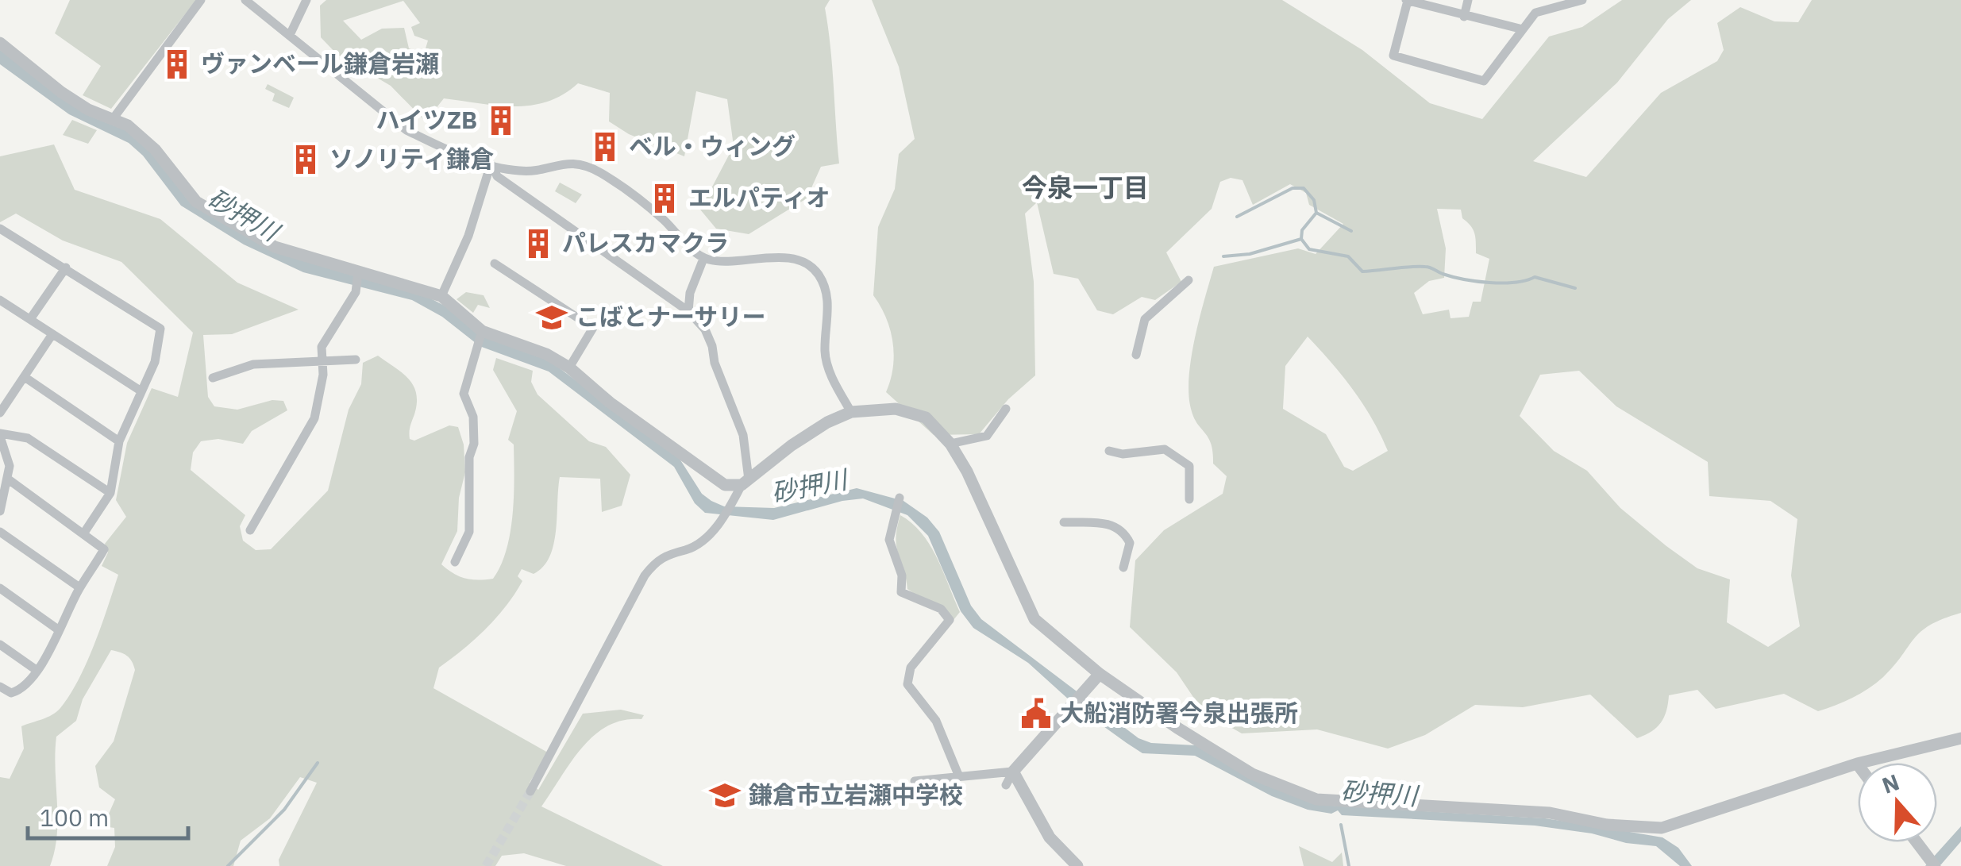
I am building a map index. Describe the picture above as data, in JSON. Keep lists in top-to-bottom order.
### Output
{
  "districts": ["今泉一丁目"],
  "water": ["砂押川"],
  "places": {
    "building": [
      "ヴァンベール鎌倉岩瀬",
      "ハイツZB",
      "ベル・ウィング",
      "ソノリティ鎌倉",
      "エルパティオ",
      "パレスカマクラ"
    ],
    "school or university": ["こばとナーサリー", "鎌倉市立岩瀬中学校"],
    "public building": ["大船消防署今泉出張所"]
  },
  "scale_bar": "100 m",
  "north": "top"
}
